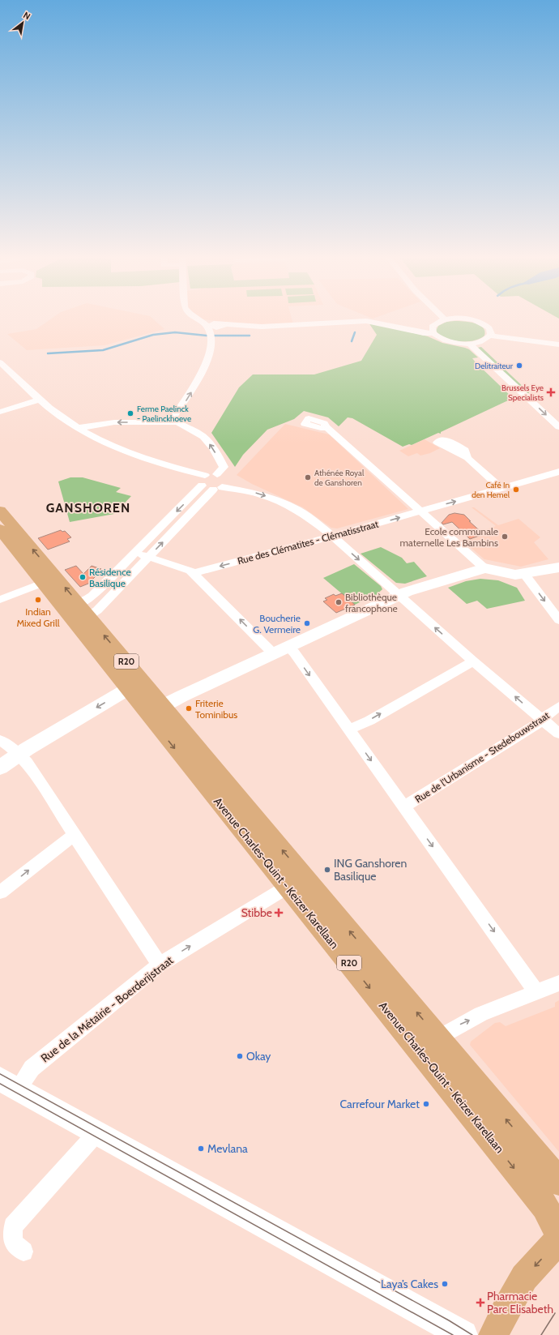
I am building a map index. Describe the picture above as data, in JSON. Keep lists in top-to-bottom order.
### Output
{
  "streets": {
    "main road": ["R20", "Avenue Charles-Quint - Keizer Karellaan"],
    "street": ["Rue des Clématites - Clématisstraat", "Rue de l'Urbanisme - Stedebouwstraat", "Rue de la Métairie - Boerderijstraat"]
  },
  "crossings": [
    ["Avenue Charles-Quint - Keizer Karellaan", "Rue de la Métairie - Boerderijstraat"]
  ],
  "one_way": ["Rue de la Métairie - Boerderijstraat"],
  "districts": ["GANSHOREN"],
  "places": {
    "other": [
      "Delitraiteur",
      "Ferme Paelinck - Paelinckhoeve",
      "Athénée Royal de Ganshoren",
      "Café In den Hemel",
      "Ecole communale maternelle Les Bambins",
      "Résidence Basilique",
      "Indian Mixed Grill",
      "Bibliothèque francophone",
      "Boucherie G. Vermeire",
      "Friterie Tominibus",
      "ING Ganshoren Basilique",
      "Okay",
      "Carrefour Market",
      "Mevlana",
      "Laya’s Cakes"
    ],
    "health": ["Brussels Eye Specialists", "Stibbe", "Pharmacie Parc Elisabeth"]
  },
  "north": "top right"
}
